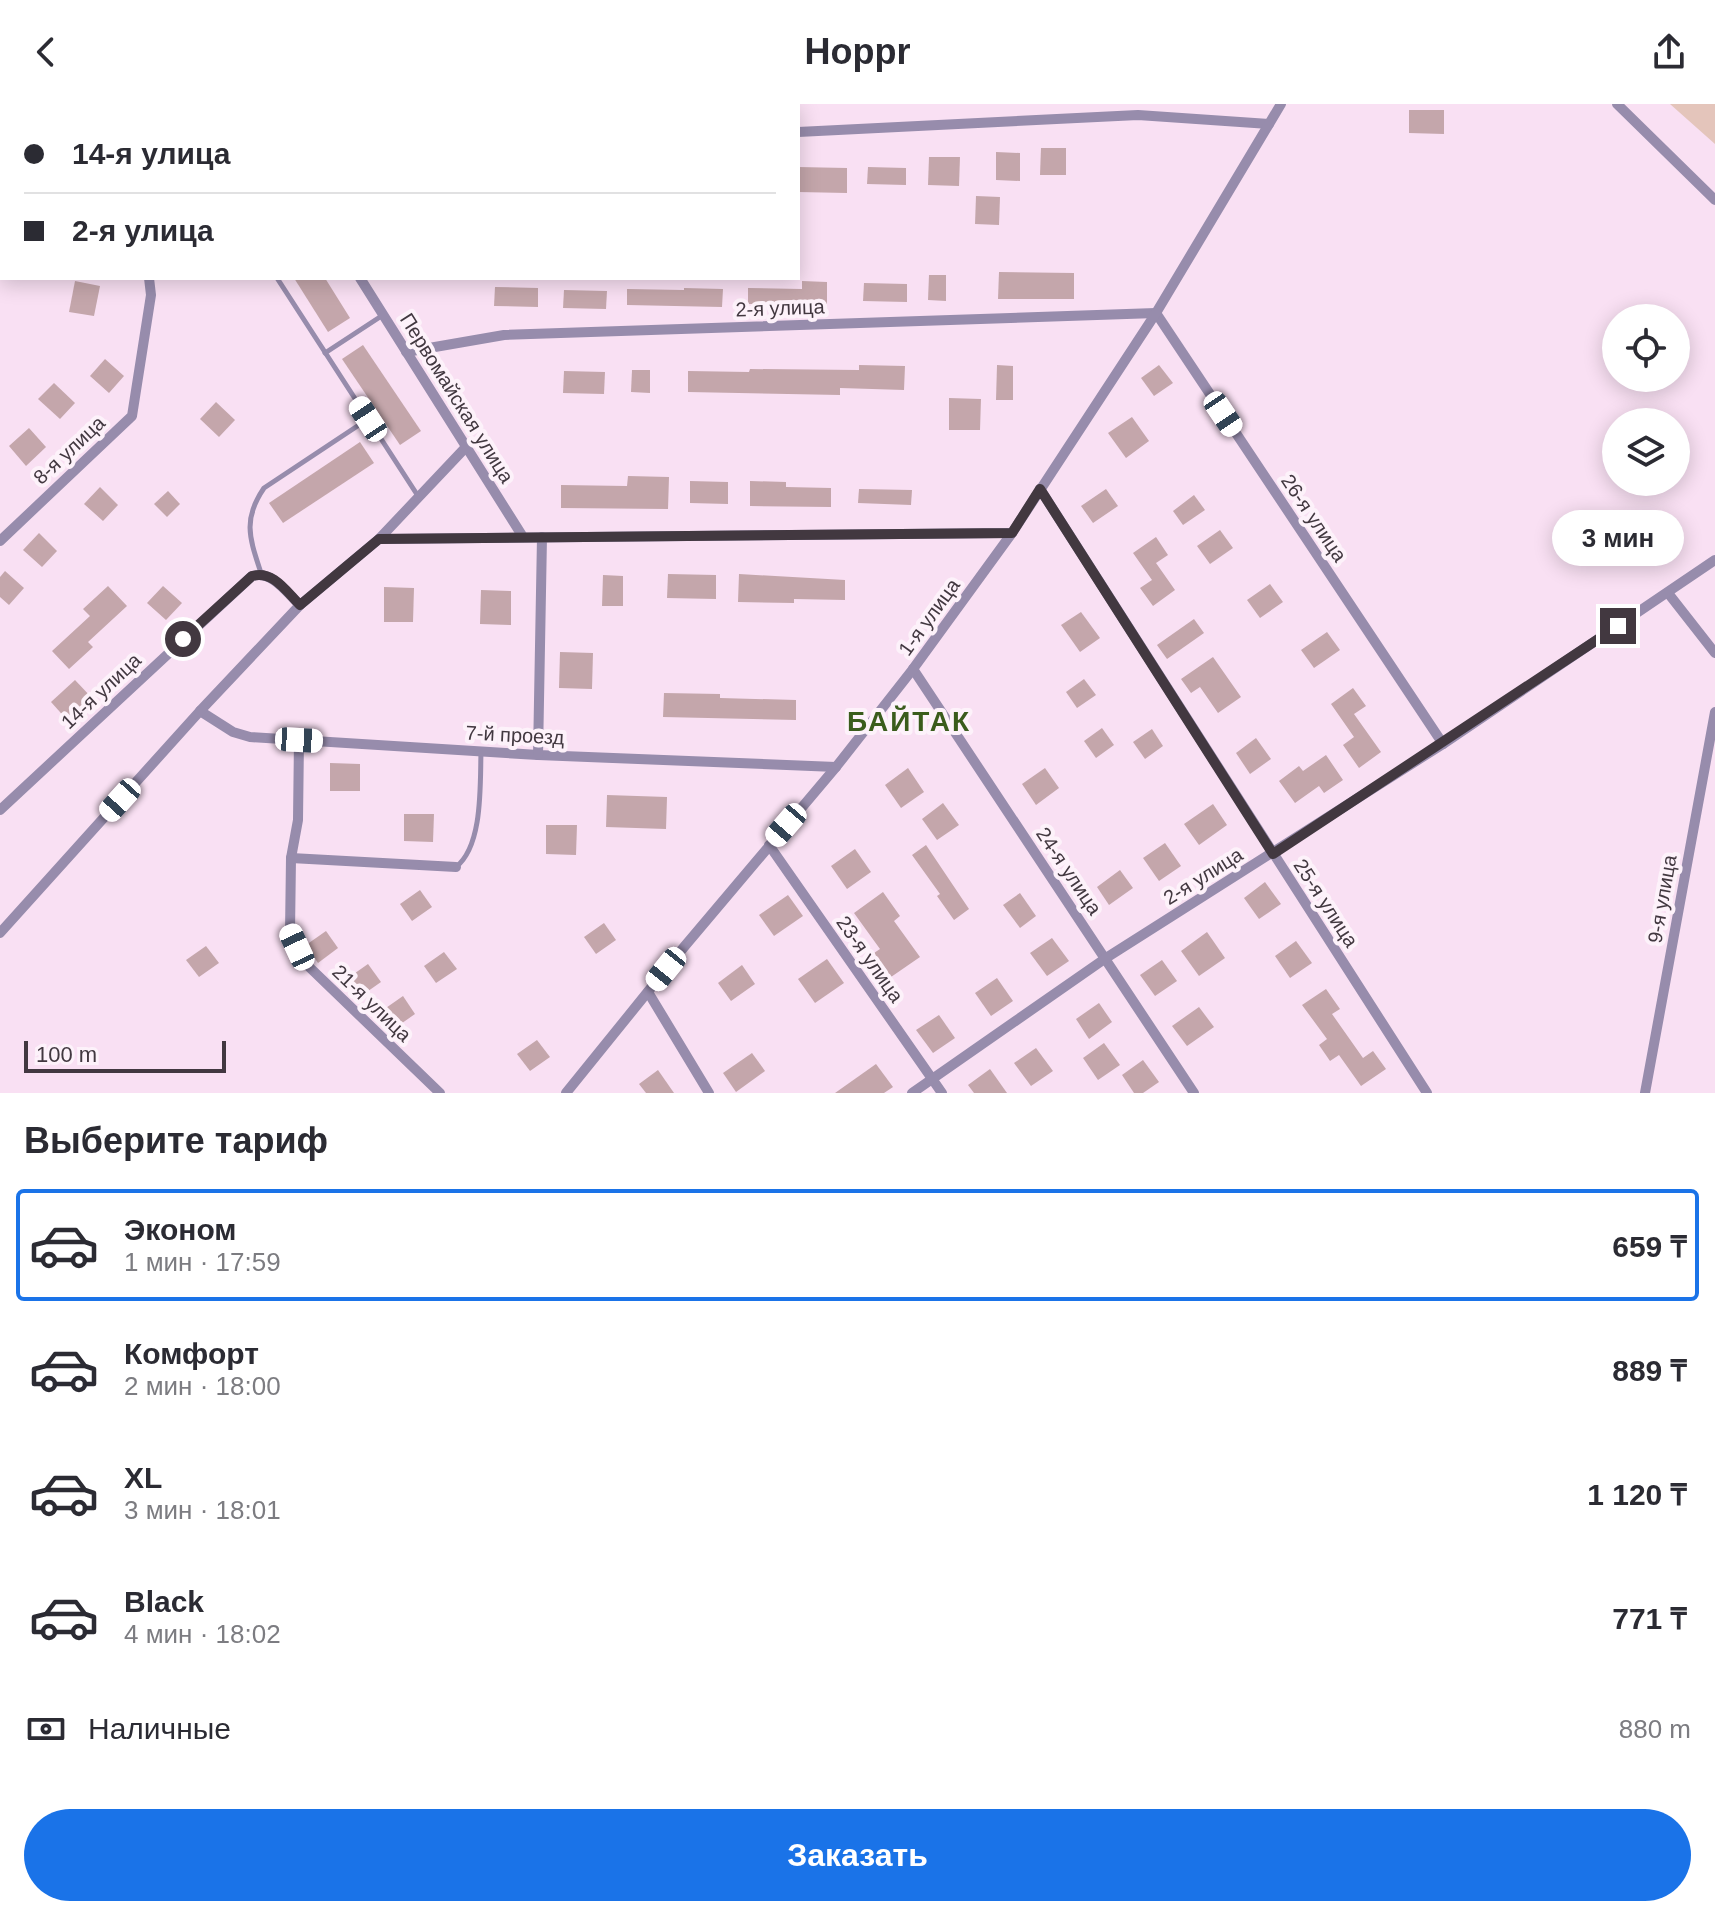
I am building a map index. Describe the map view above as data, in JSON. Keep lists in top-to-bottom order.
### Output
{
  "streets": {
    "street": [
      "2-я улица",
      "Первомайская улица",
      "8-я улица",
      "26-я улица",
      "1-я улица",
      "14-я улица",
      "7-й проезд",
      "24-я улица",
      "9-я улица",
      "25-я улица",
      "23-я улица",
      "21-я улица"
    ]
  },
  "crossings": [
    ["2-я улица", "Первомайская улица"],
    ["2-я улица", "26-я улица"],
    ["2-я улица", "1-я улица"],
    ["2-я улица", "24-я улица"],
    ["2-я улица", "25-я улица"],
    ["2-я улица", "23-я улица"],
    ["26-я улица", "1-я улица"],
    ["1-я улица", "7-й проезд"],
    ["1-я улица", "24-я улица"],
    ["1-я улица", "25-я улица"],
    ["1-я улица", "23-я улица"],
    ["7-й проезд", "21-я улица"]
  ],
  "districts": ["БАЙТАК"],
  "scale_bar": "100 m",
  "page": {
    "header": "Hoppr",
    "banner": ["14-я улица", "2-я улица"],
    "bubble": "3 мин",
    "scale": "100 m",
    "heading": "Выберите тариф",
    "list": [
      {
        "name": "Эконом",
        "note": "1 мин · 17:59",
        "value": "659 ₸"
      },
      {
        "name": "Комфорт",
        "note": "2 мин · 18:00",
        "value": "889 ₸"
      },
      {
        "name": "XL",
        "note": "3 мин · 18:01",
        "value": "1 120 ₸"
      },
      {
        "name": "Black",
        "note": "4 мин · 18:02",
        "value": "771 ₸"
      }
    ],
    "pay": ["Наличные", "880 m"],
    "buttons": "Заказать"
  }
}
